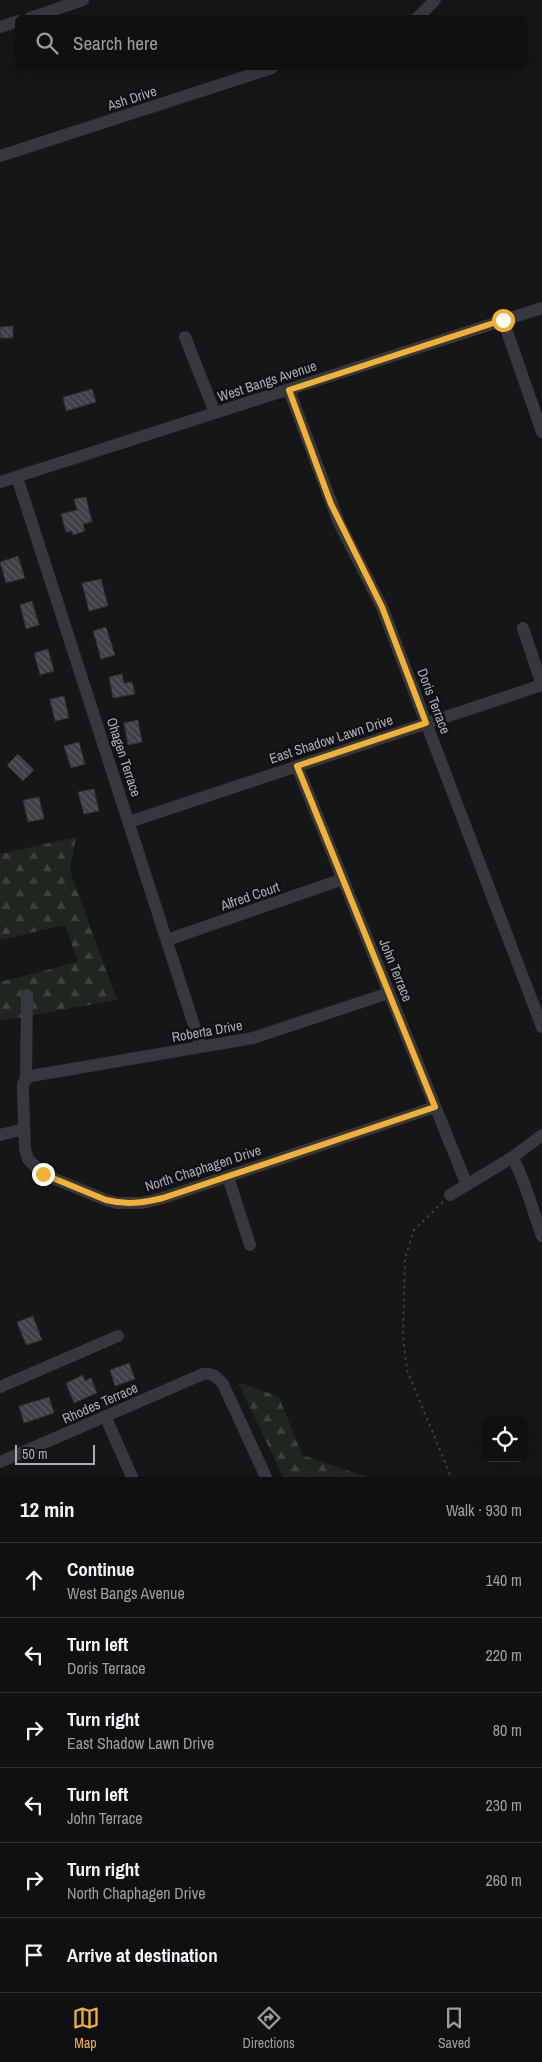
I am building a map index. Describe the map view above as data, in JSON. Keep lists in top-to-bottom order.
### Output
{
  "streets": {
    "street": [
      "Ash Drive",
      "West Bangs Avenue",
      "Doris Terrace",
      "East Shadow Lawn Drive",
      "Ohagen Terrace",
      "Alfred Court",
      "John Terrace",
      "Roberta Drive",
      "North Chaphagen Drive",
      "Rhodes Terrace"
    ]
  },
  "crossings": [
    ["West Bangs Avenue", "Doris Terrace"],
    ["West Bangs Avenue", "Ohagen Terrace"],
    ["Doris Terrace", "East Shadow Lawn Drive"],
    ["East Shadow Lawn Drive", "Ohagen Terrace"],
    ["East Shadow Lawn Drive", "John Terrace"],
    ["Ohagen Terrace", "Alfred Court"],
    ["Ohagen Terrace", "Roberta Drive"],
    ["Alfred Court", "John Terrace"],
    ["John Terrace", "Roberta Drive"],
    ["John Terrace", "North Chaphagen Drive"],
    ["Roberta Drive", "North Chaphagen Drive"]
  ],
  "scale_bar": "50 m",
  "page": {
    "search": "Search here",
    "scale": "50 m",
    "heading": ["12 min", "Walk · 930 m"],
    "list": [
      ["Continue", "West Bangs Avenue", "140 m"],
      ["Turn left", "Doris Terrace", "220 m"],
      ["Turn right", "East Shadow Lawn Drive", "80 m"],
      ["Turn left", "John Terrace", "230 m"],
      ["Turn right", "North Chaphagen Drive", "260 m"],
      "Arrive at destination"
    ],
    "nav": ["Map", "Directions", "Saved"]
  }
}
